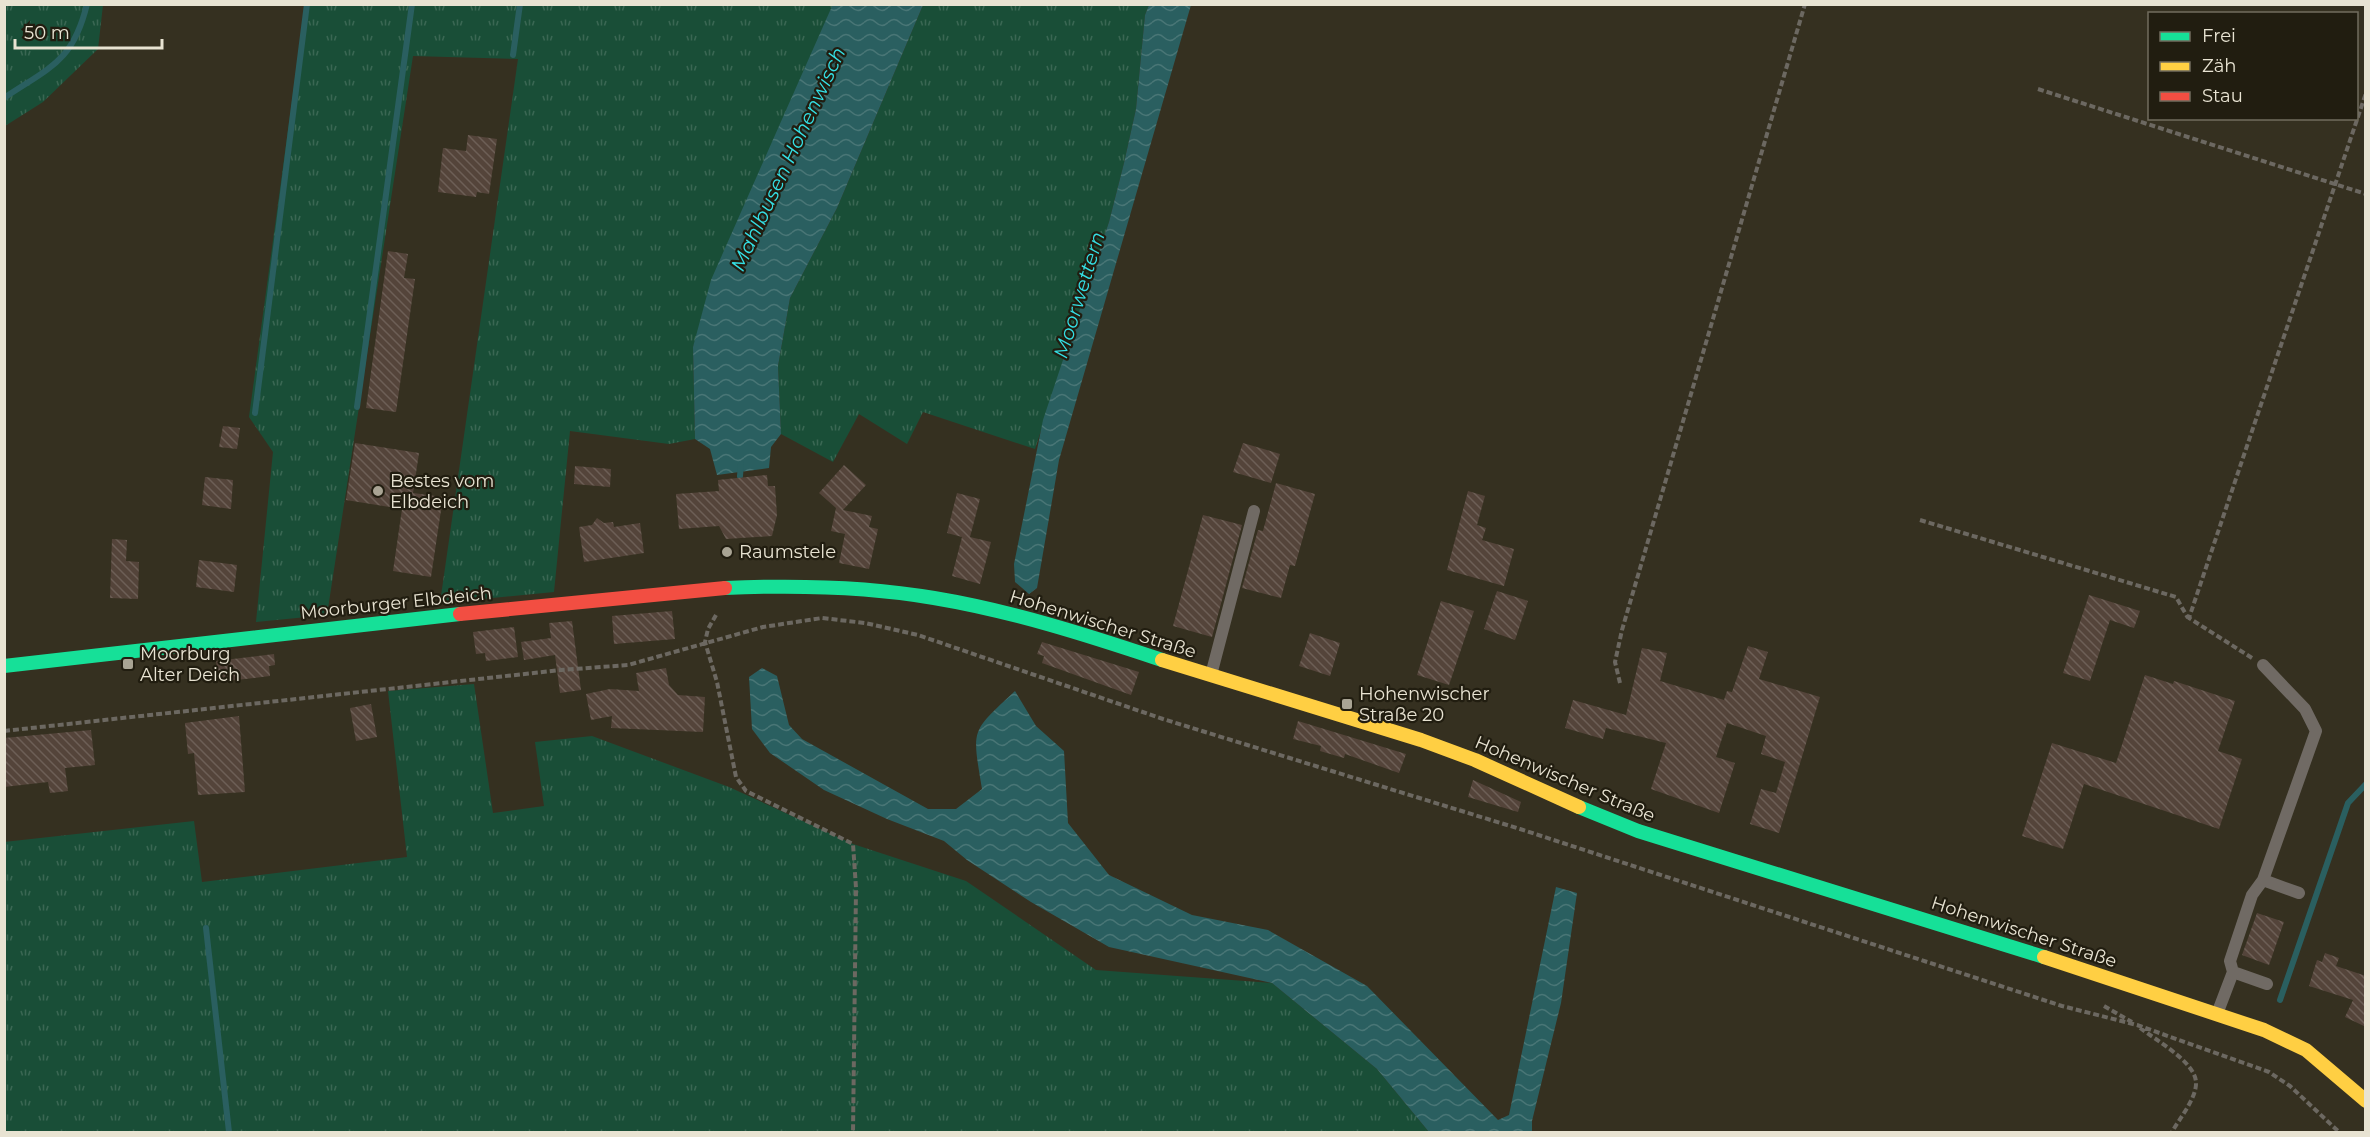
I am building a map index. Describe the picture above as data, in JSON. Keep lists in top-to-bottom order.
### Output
{
  "streets": {
    "main road": ["Moorburger Elbdeich", "Hohenwischer Straße"]
  },
  "crossings": [
    ["Moorburger Elbdeich", "Hohenwischer Straße"]
  ],
  "water": ["Mahlbusen Hohenwisch", "Moorwettern"],
  "places": {
    "other": ["Bestes vom Elbdeich", "Raumstele"],
    "transit": ["Moorburg Alter Deich", "Hohenwischer Straße 20"]
  },
  "legend": ["Frei", "Zäh", "Stau"],
  "scale_bar": "50 m"
}
